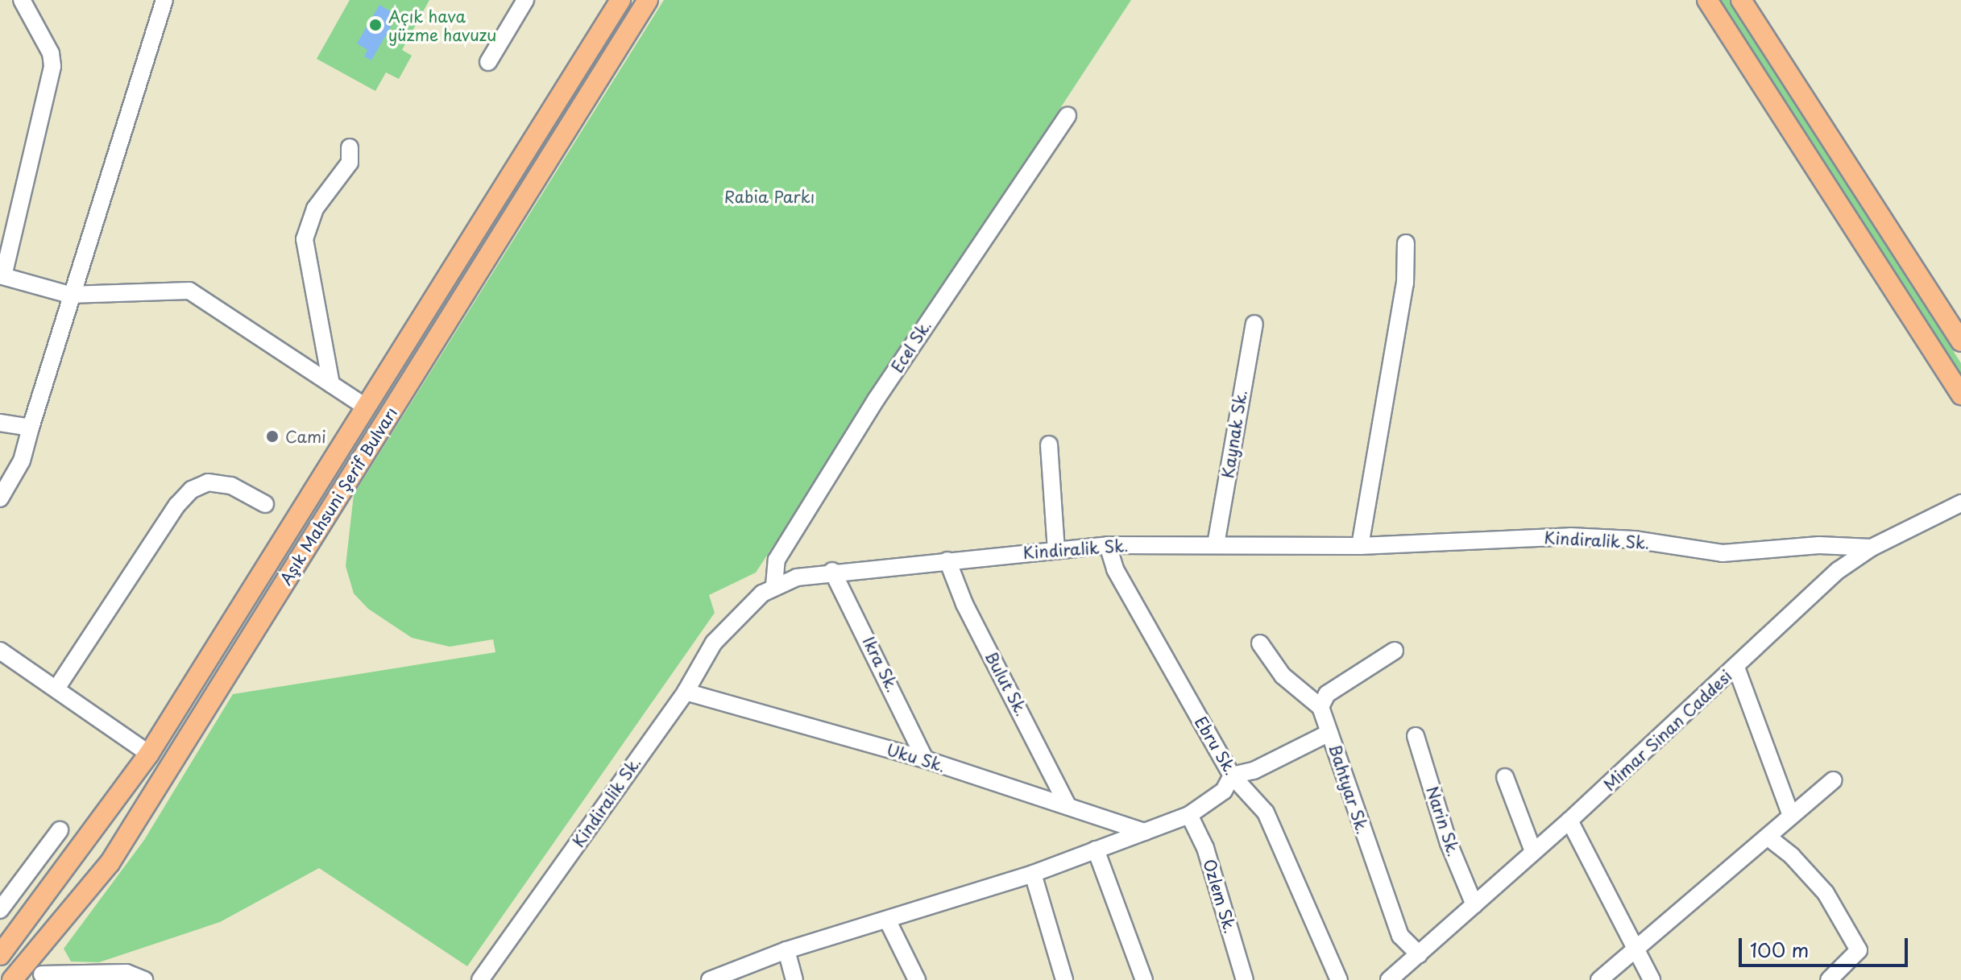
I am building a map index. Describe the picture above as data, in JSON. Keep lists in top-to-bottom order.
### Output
{
  "streets": {
    "main road": ["Aşık Mahsuni Şerif Bulvarı"],
    "street": [
      "Ecel Sk.",
      "Kaynak Sk.",
      "Kindiralik Sk.",
      "Ikra Sk.",
      "Bulut Sk.",
      "Mimar Sinan Caddesi",
      "Ebru Sk.",
      "Uku Sk.",
      "Bahtyar Sk.",
      "Narin Sk.",
      "Ozlem Sk."
    ]
  },
  "crossings": [
    ["Ecel Sk.", "Kindiralik Sk."],
    ["Kaynak Sk.", "Kindiralik Sk."],
    ["Kindiralik Sk.", "Ikra Sk."],
    ["Kindiralik Sk.", "Bulut Sk."],
    ["Kindiralik Sk.", "Mimar Sinan Caddesi"],
    ["Kindiralik Sk.", "Ebru Sk."],
    ["Kindiralik Sk.", "Uku Sk."],
    ["Ikra Sk.", "Uku Sk."],
    ["Bulut Sk.", "Uku Sk."],
    ["Mimar Sinan Caddesi", "Bahtyar Sk."],
    ["Mimar Sinan Caddesi", "Narin Sk."]
  ],
  "parks": ["Rabia Parkı"],
  "places": ["Açık hava yüzme havuzu", "Cami"],
  "scale_bar": "100 m"
}
